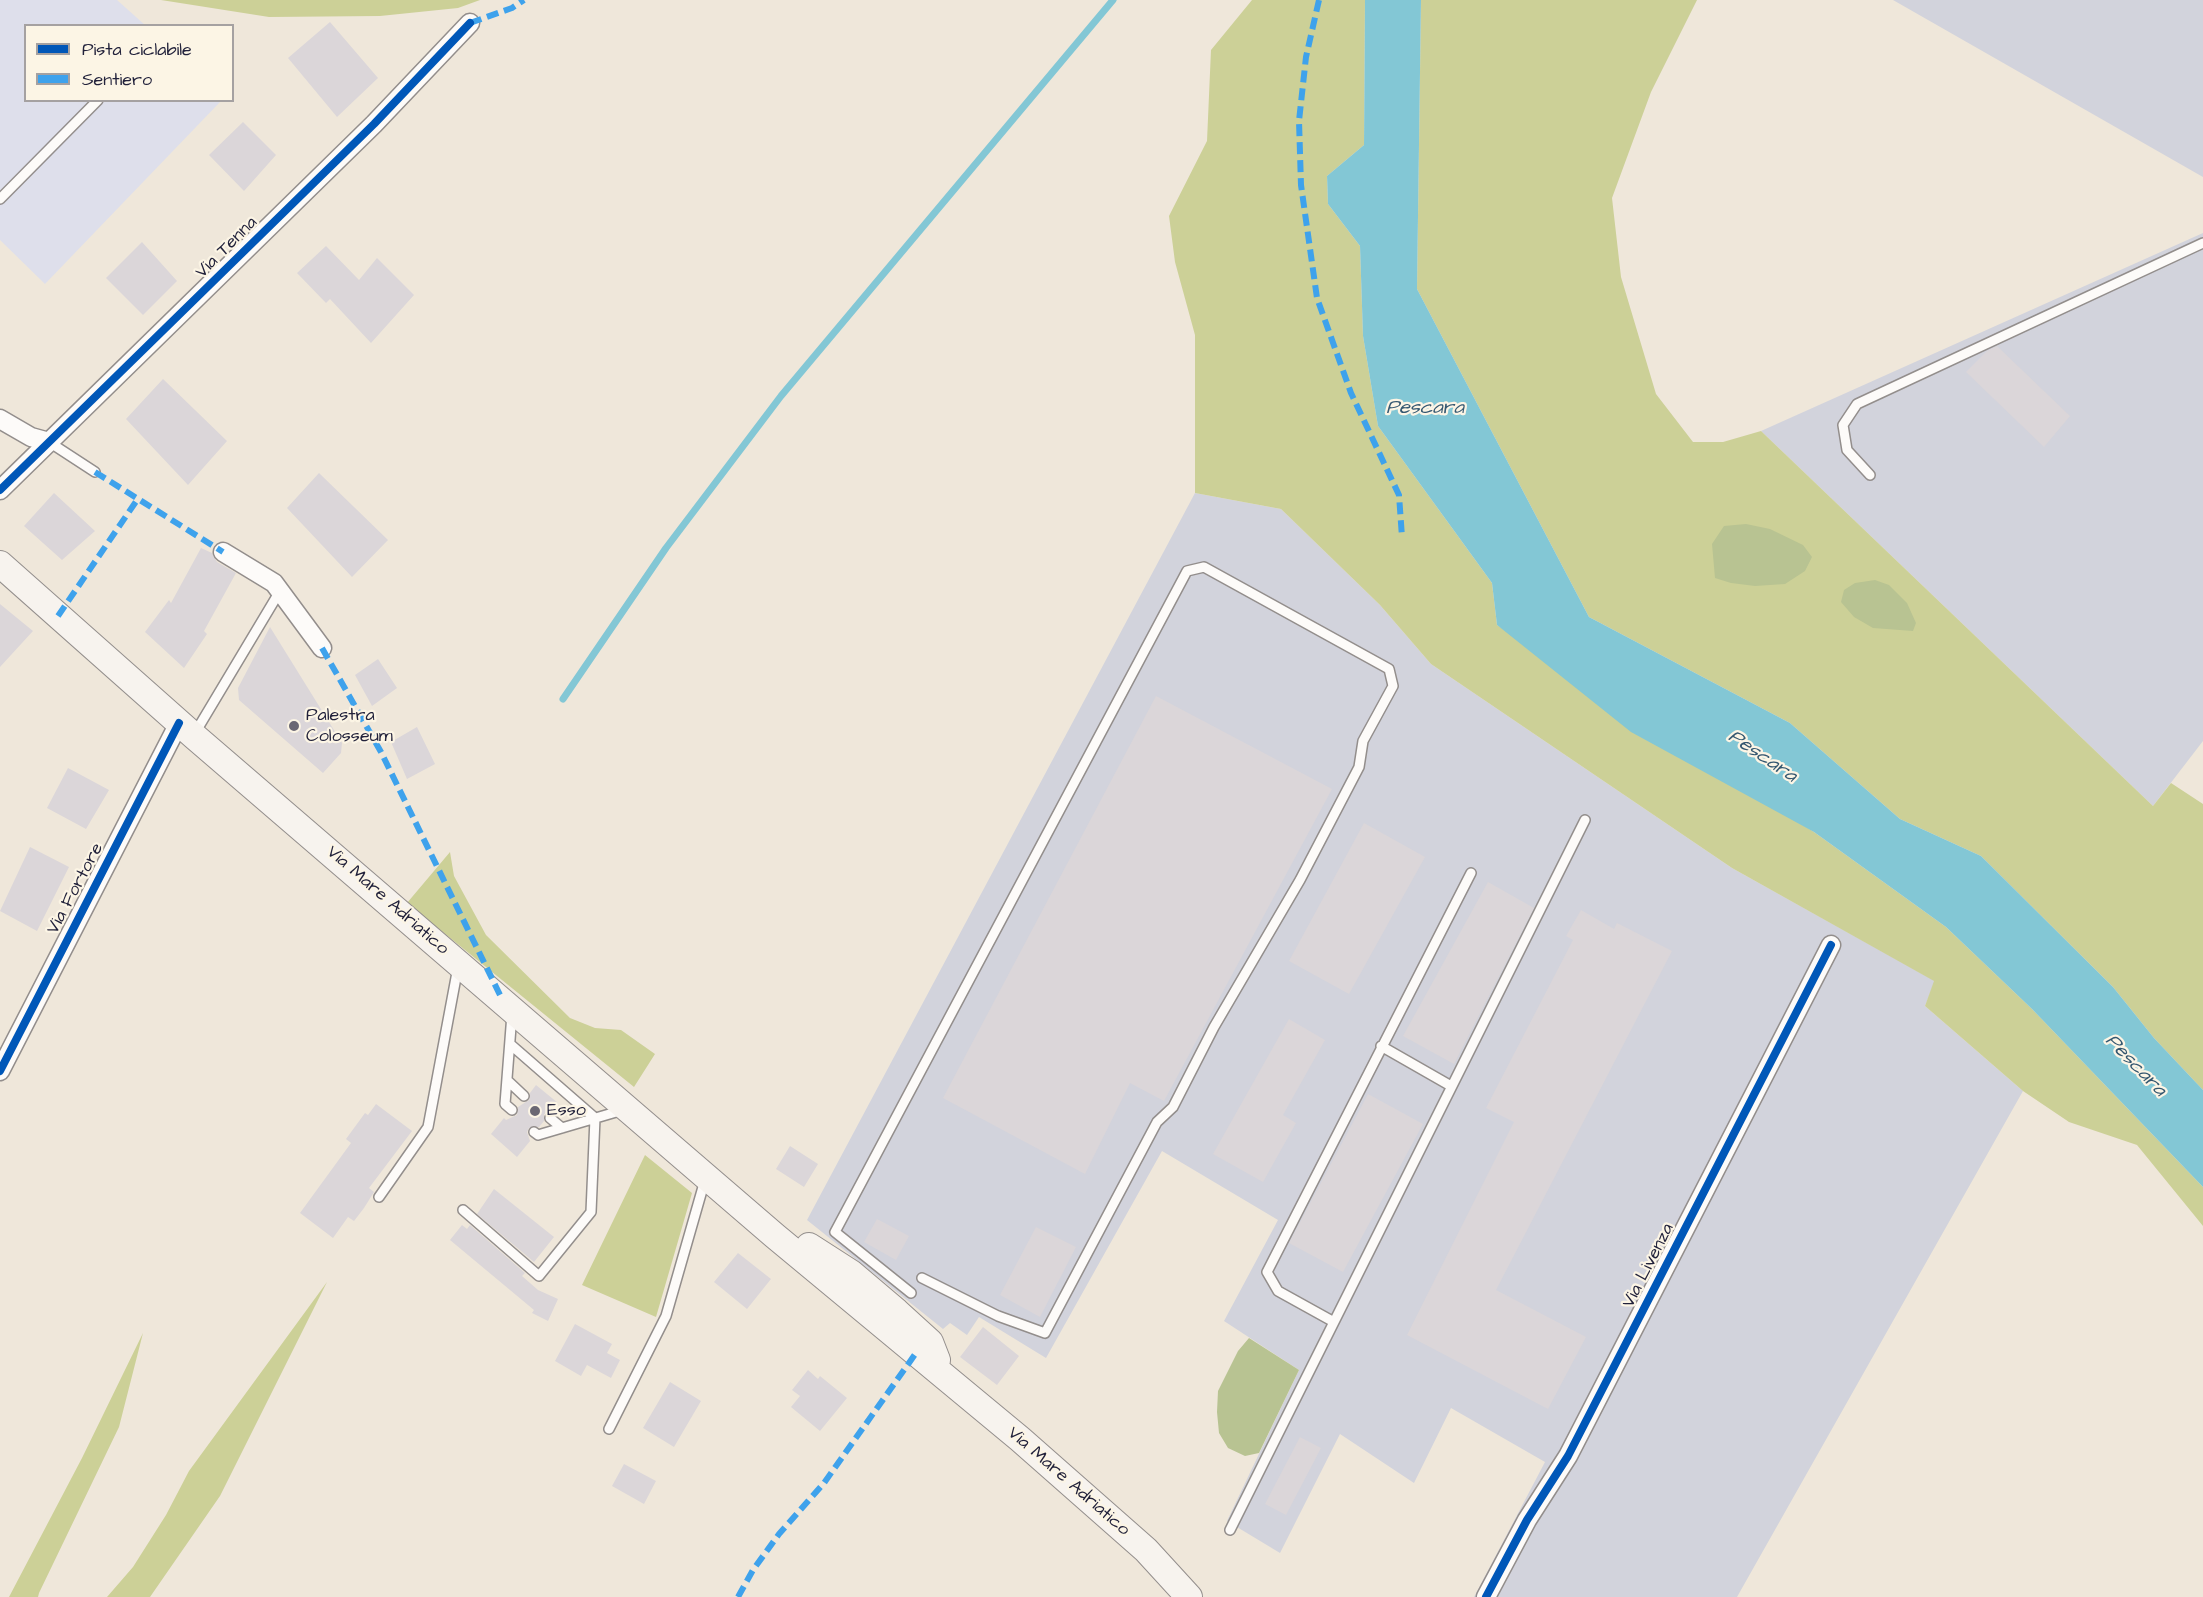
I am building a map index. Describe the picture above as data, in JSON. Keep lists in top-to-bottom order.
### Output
{
  "streets": {
    "main road": ["Via Mare Adriatico"],
    "street": ["Via Tenna", "Via Fortore", "Via Livenza"]
  },
  "crossings": [
    ["Via Fortore", "Via Mare Adriatico"]
  ],
  "water": ["Pescara"],
  "places": ["Palestra Colosseum", "Esso"],
  "legend": ["Pista ciclabile", "Sentiero"]
}
